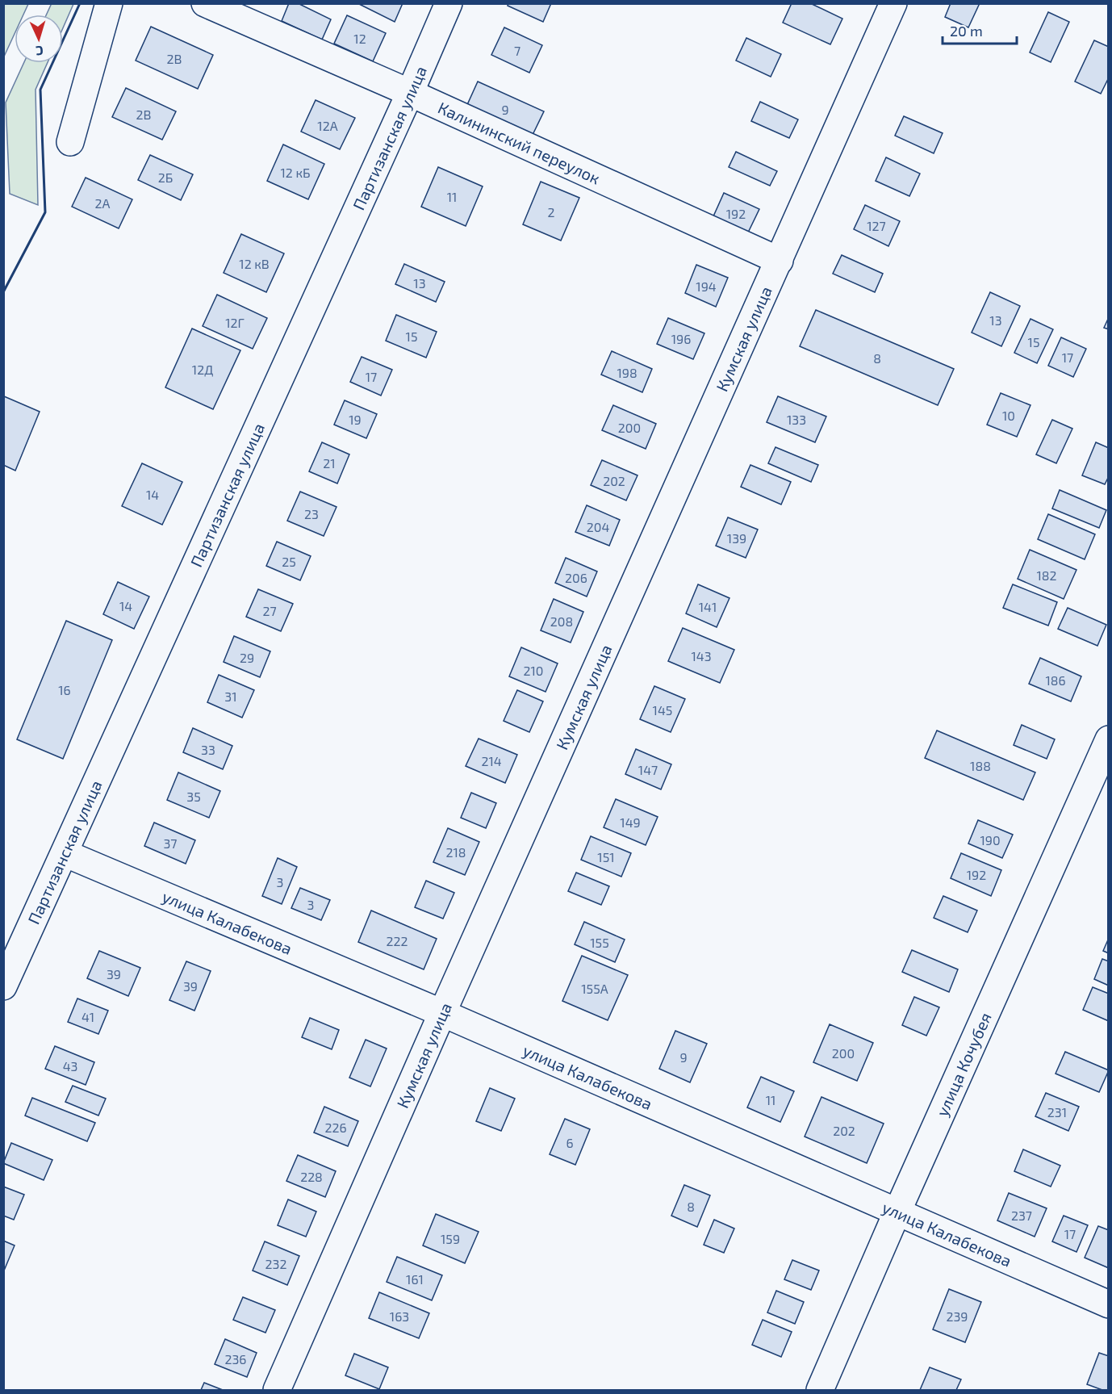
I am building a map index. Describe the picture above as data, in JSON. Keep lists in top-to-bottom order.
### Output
{
  "streets": {
    "street": [
      "Партизанская улица",
      "Калининский переулок",
      "Кумская улица",
      "улица Калабекова",
      "улица Кочубея"
    ]
  },
  "crossings": [
    ["Партизанская улица", "Калининский переулок"],
    ["Партизанская улица", "улица Калабекова"],
    ["Калининский переулок", "Кумская улица"],
    ["Кумская улица", "улица Калабекова"],
    ["улица Калабекова", "улица Кочубея"]
  ],
  "house_numbers": [
    "12",
    "7",
    "2В",
    "9",
    "2В",
    "12А",
    "12 кБ",
    "2Б",
    "11",
    "2А",
    "2",
    "192",
    "127",
    "12 кВ",
    "13",
    "194",
    "13",
    "12Г",
    "15",
    "196",
    "15",
    "17",
    "8",
    "12Д",
    "198",
    "17",
    "10",
    "19",
    "133",
    "200",
    "21",
    "202",
    "14",
    "23",
    "204",
    "139",
    "25",
    "182",
    "206",
    "14",
    "141",
    "27",
    "208",
    "143",
    "29",
    "210",
    "186",
    "16",
    "31",
    "145",
    "33",
    "214",
    "188",
    "147",
    "35",
    "149",
    "190",
    "37",
    "218",
    "151",
    "192",
    "3",
    "3",
    "222",
    "155",
    "39",
    "39",
    "155А",
    "41",
    "200",
    "9",
    "43",
    "11",
    "231",
    "226",
    "202",
    "6",
    "228",
    "8",
    "237",
    "17",
    "159",
    "232",
    "161",
    "163",
    "239",
    "236"
  ],
  "scale_bar": "20 m",
  "north": "bottom"
}
